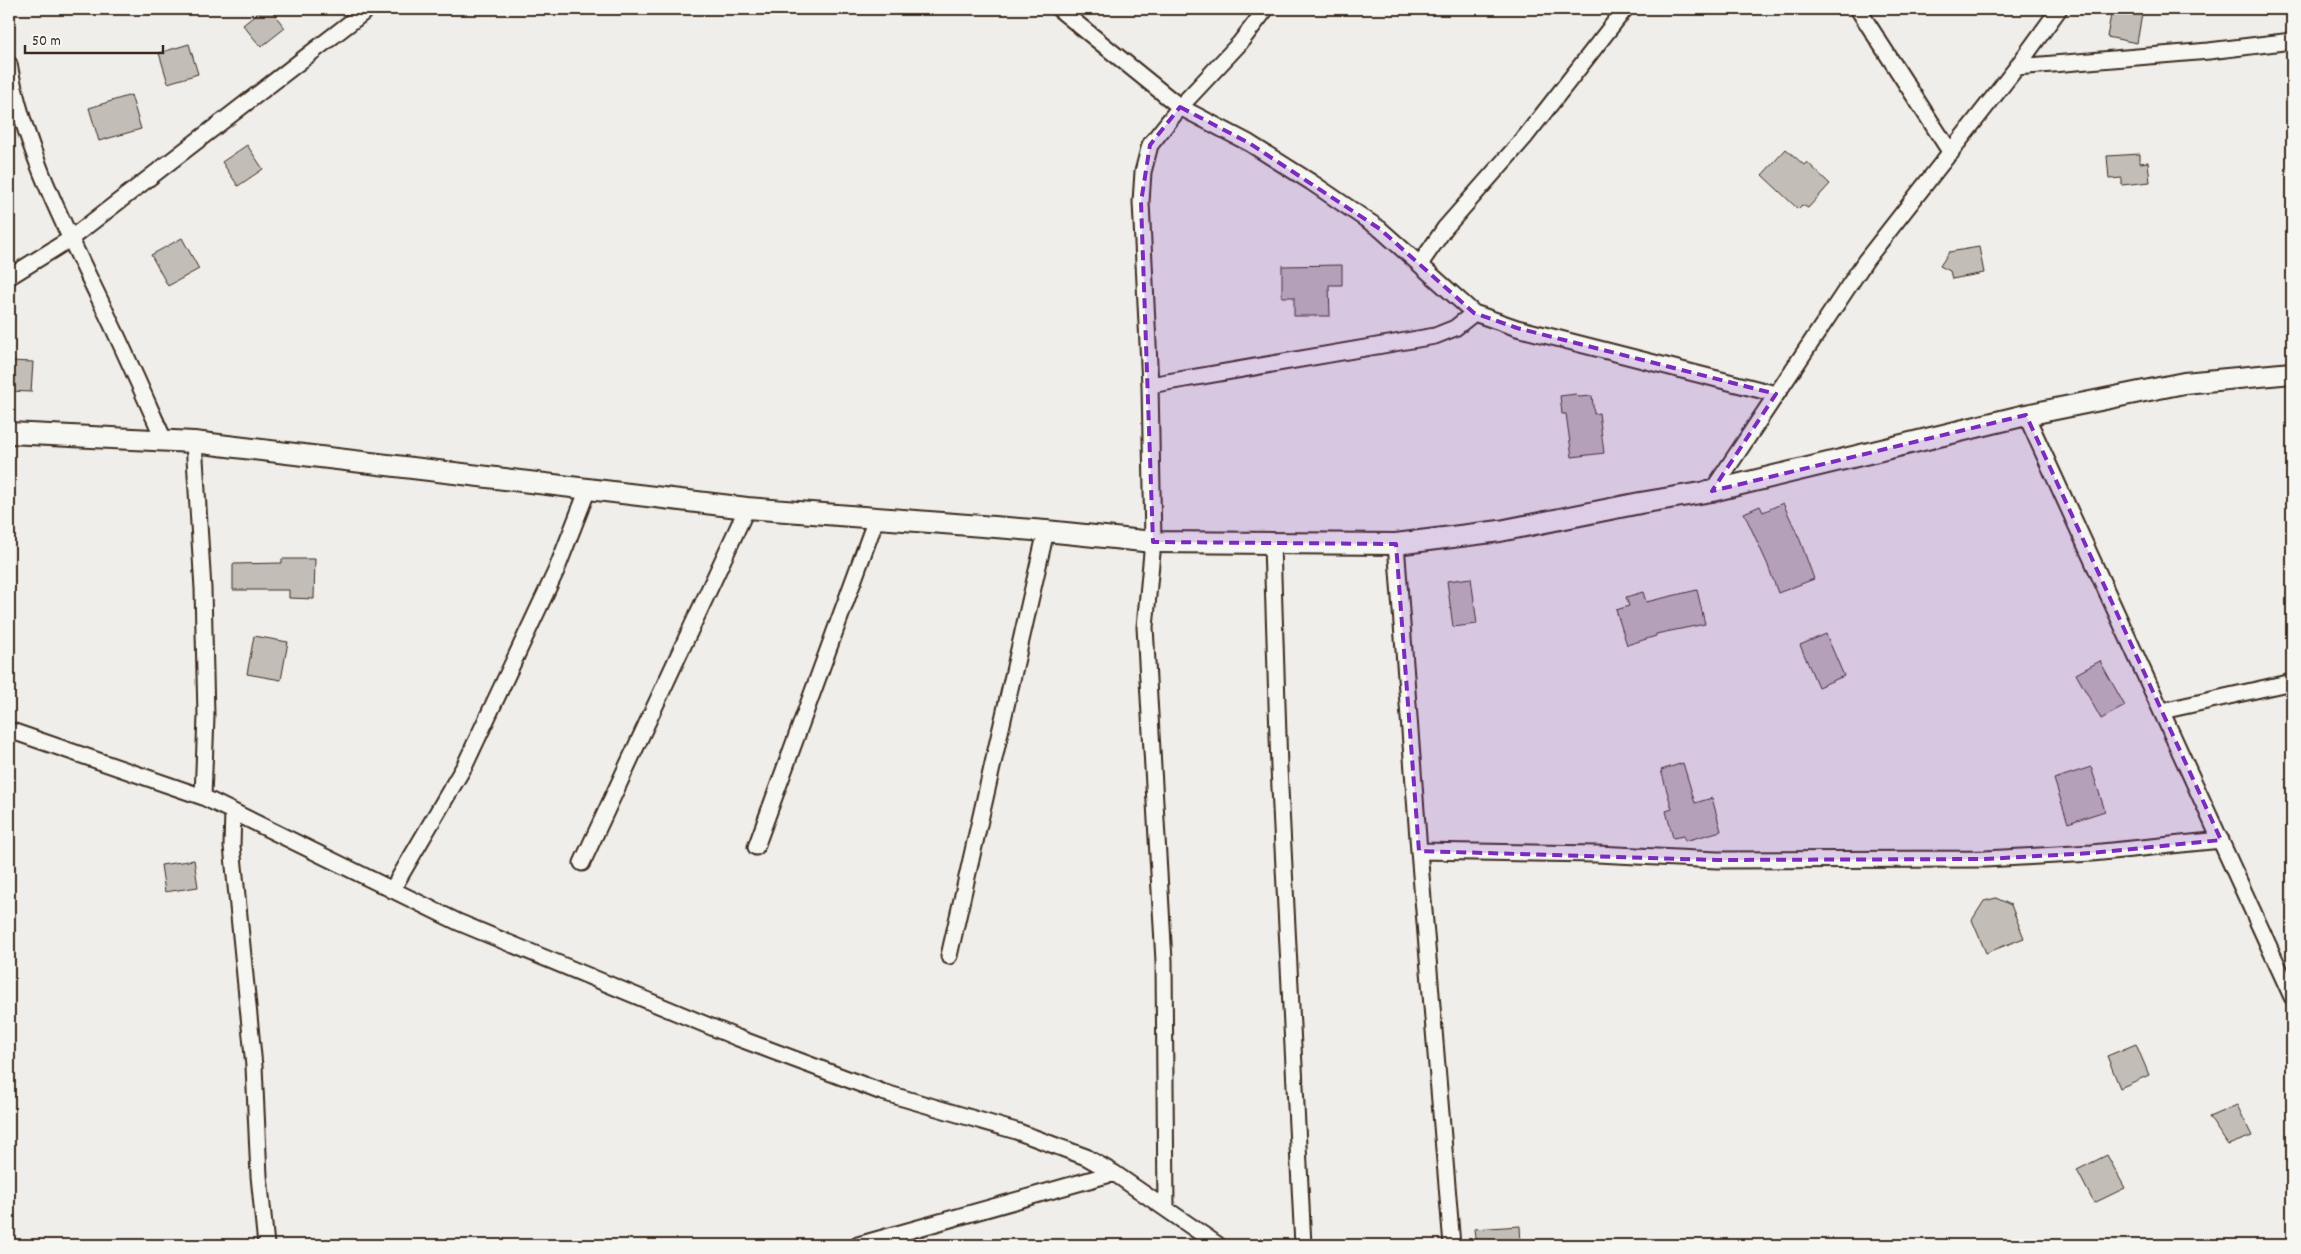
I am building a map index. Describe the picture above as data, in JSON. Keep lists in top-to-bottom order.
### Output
{
  "scale_bar": "50 m"
}
